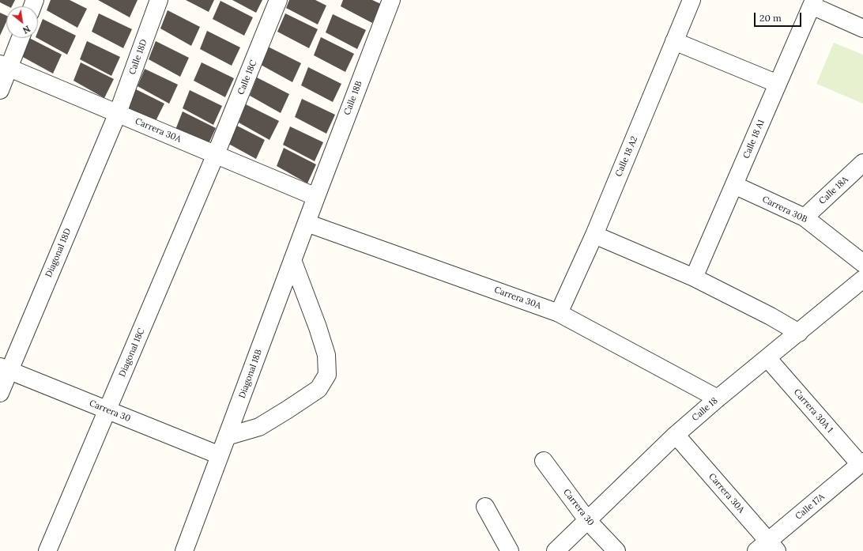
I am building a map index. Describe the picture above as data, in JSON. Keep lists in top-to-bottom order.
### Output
{
  "streets": {
    "street": [
      "Calle 18D",
      "Calle 18C",
      "Calle 18B",
      "Carrera 30A",
      "Calle 18 A1",
      "Calle 18 A2",
      "Calle 18A",
      "Carrera 30B",
      "Diagonal 18D",
      "Diagonal 18C",
      "Diagonal 18B",
      "Calle 18",
      "Carrera 30",
      "Carrera 30A 1",
      "Calle 17A"
    ]
  },
  "crossings": [
    ["Calle 18D", "Carrera 30A"],
    ["Calle 18D", "Diagonal 18D"],
    ["Calle 18C", "Carrera 30A"],
    ["Calle 18C", "Diagonal 18C"],
    ["Calle 18B", "Carrera 30A"],
    ["Calle 18B", "Diagonal 18B"],
    ["Carrera 30A", "Calle 18 A2"],
    ["Carrera 30A", "Diagonal 18D"],
    ["Carrera 30A", "Diagonal 18C"],
    ["Carrera 30A", "Diagonal 18B"],
    ["Carrera 30A", "Calle 18"],
    ["Carrera 30A", "Calle 17A"],
    ["Calle 18 A1", "Carrera 30B"],
    ["Calle 18A", "Carrera 30B"],
    ["Diagonal 18D", "Carrera 30"],
    ["Diagonal 18C", "Carrera 30"],
    ["Diagonal 18B", "Carrera 30"],
    ["Calle 18", "Carrera 30"],
    ["Calle 18", "Carrera 30A 1"],
    ["Carrera 30A 1", "Calle 17A"]
  ],
  "scale_bar": "20 m",
  "north": "bottom right"
}
